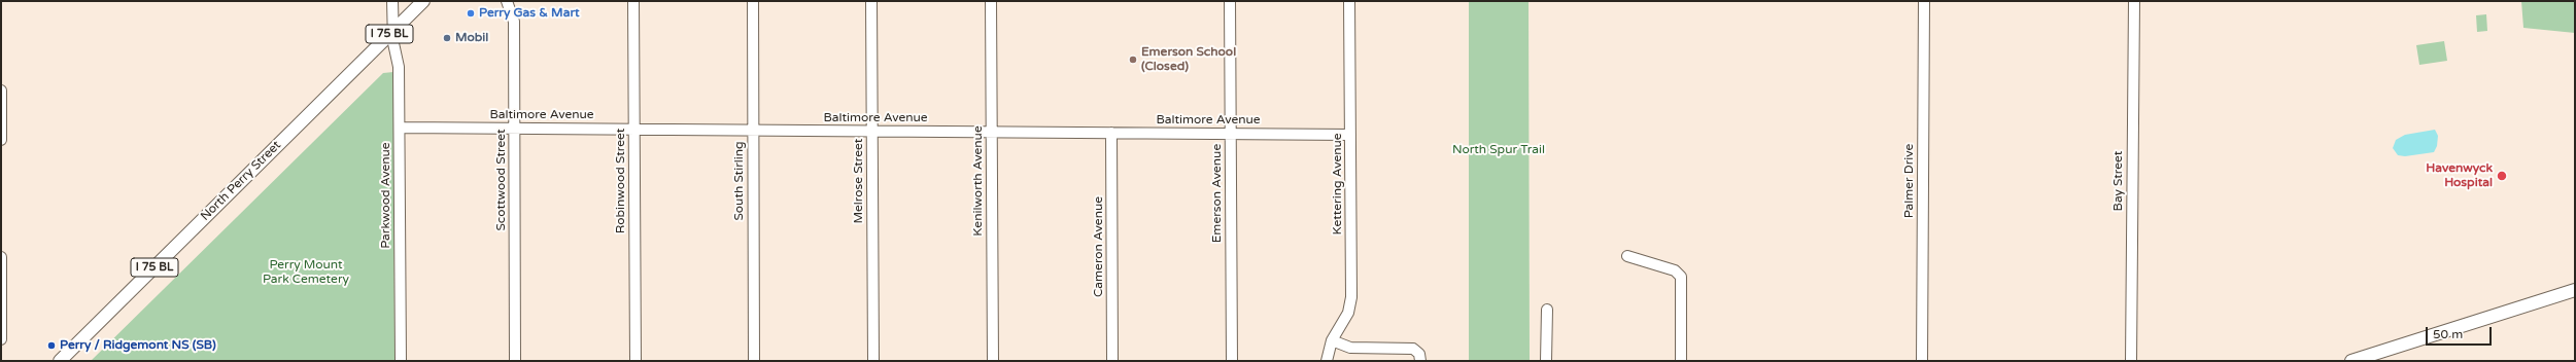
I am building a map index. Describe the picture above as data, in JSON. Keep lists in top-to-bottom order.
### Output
{
  "streets": {
    "main road": ["I 75 BL", "North Perry Street"],
    "street": [
      "Baltimore Avenue",
      "Scottwood Street",
      "Robinwood Street",
      "South Stirling",
      "Melrose Street",
      "Kenilworth Avenue",
      "Palmer Drive",
      "Bay Street",
      "Kettering Avenue",
      "Emerson Avenue",
      "Parkwood Avenue",
      "Cameron Avenue"
    ]
  },
  "crossings": [
    ["Baltimore Avenue", "Scottwood Street"],
    ["Baltimore Avenue", "Robinwood Street"],
    ["Baltimore Avenue", "South Stirling"],
    ["Baltimore Avenue", "Melrose Street"],
    ["Baltimore Avenue", "Kenilworth Avenue"],
    ["Baltimore Avenue", "Kettering Avenue"],
    ["Baltimore Avenue", "Emerson Avenue"],
    ["Baltimore Avenue", "Parkwood Avenue"],
    ["Baltimore Avenue", "Cameron Avenue"],
    ["North Perry Street", "Parkwood Avenue"]
  ],
  "parks": ["North Spur Trail", "Perry Mount Park Cemetery"],
  "places": [
    "Perry Gas & Mart",
    "Mobil",
    "Emerson School (Closed)",
    "Havenwyck Hospital",
    "Perry / Ridgemont NS (SB)"
  ],
  "scale_bar": "50 m"
}
